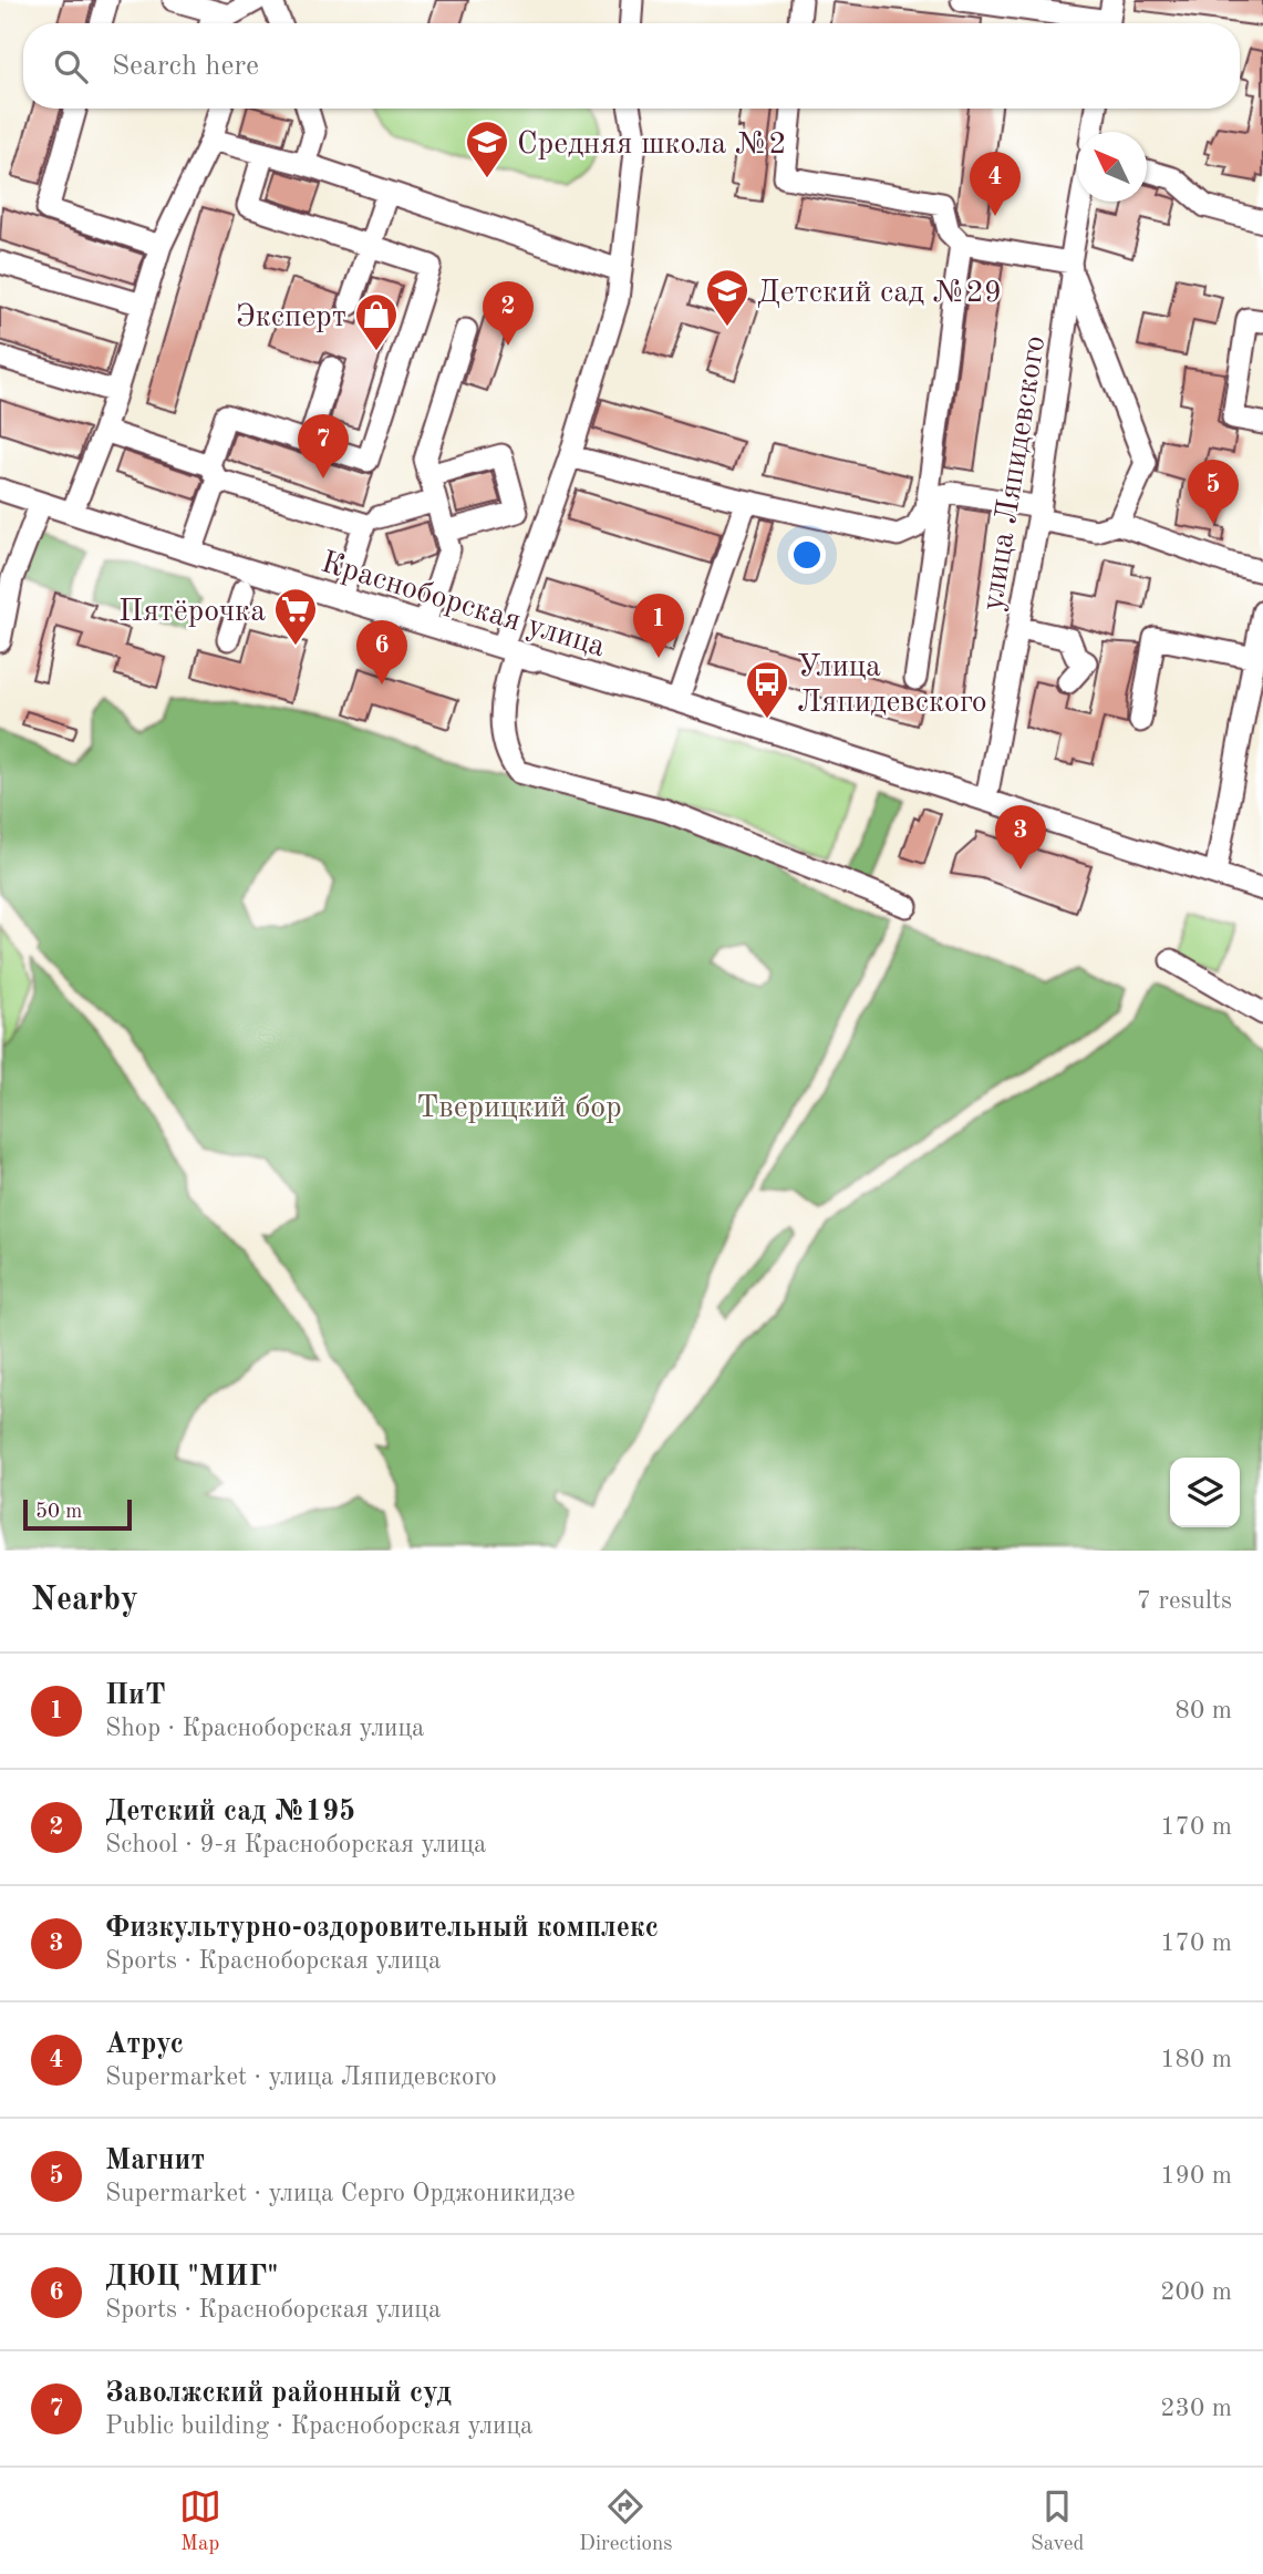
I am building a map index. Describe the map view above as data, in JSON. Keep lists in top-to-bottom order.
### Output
{
  "streets": {
    "street": ["улица Ляпидевского", "Красноборская улица"]
  },
  "crossings": [
    ["улица Ляпидевского", "Красноборская улица"]
  ],
  "parks": ["Тверицкий бор"],
  "places": {
    "school or university": ["Средняя школа №2", "Детский сад №29"],
    "shop": ["Эксперт"],
    "supermarket": ["Пятёрочка"],
    "bus stop": ["Улица Ляпидевского"]
  },
  "scale_bar": "50 m",
  "north": "top left",
  "page": {
    "search": "Search here",
    "pins": [
      "4",
      "2",
      "7",
      "5",
      "1",
      "6",
      "3"
    ],
    "scale": "50 m",
    "heading": ["Nearby", "7 results"],
    "list": [
      {
        "mark": "1",
        "name": "ПиТ",
        "note": "Shop · Красноборская улица",
        "value": "80 m"
      },
      {
        "mark": "2",
        "name": "Детский сад №195",
        "note": "School · 9-я Красноборская улица",
        "value": "170 m"
      },
      {
        "mark": "3",
        "name": "Физкультурно-оздоровительный комплекс",
        "note": "Sports · Красноборская улица",
        "value": "170 m"
      },
      {
        "mark": "4",
        "name": "Атрус",
        "note": "Supermarket · улица Ляпидевского",
        "value": "180 m"
      },
      {
        "mark": "5",
        "name": "Магнит",
        "note": "Supermarket · улица Серго Орджоникидзе",
        "value": "190 m"
      },
      {
        "mark": "6",
        "name": "ДЮЦ \"МИГ\"",
        "note": "Sports · Красноборская улица",
        "value": "200 m"
      },
      {
        "mark": "7",
        "name": "Заволжский районный суд",
        "note": "Public building · Красноборская улица",
        "value": "230 m"
      }
    ],
    "nav": ["Map", "Directions", "Saved"]
  }
}
